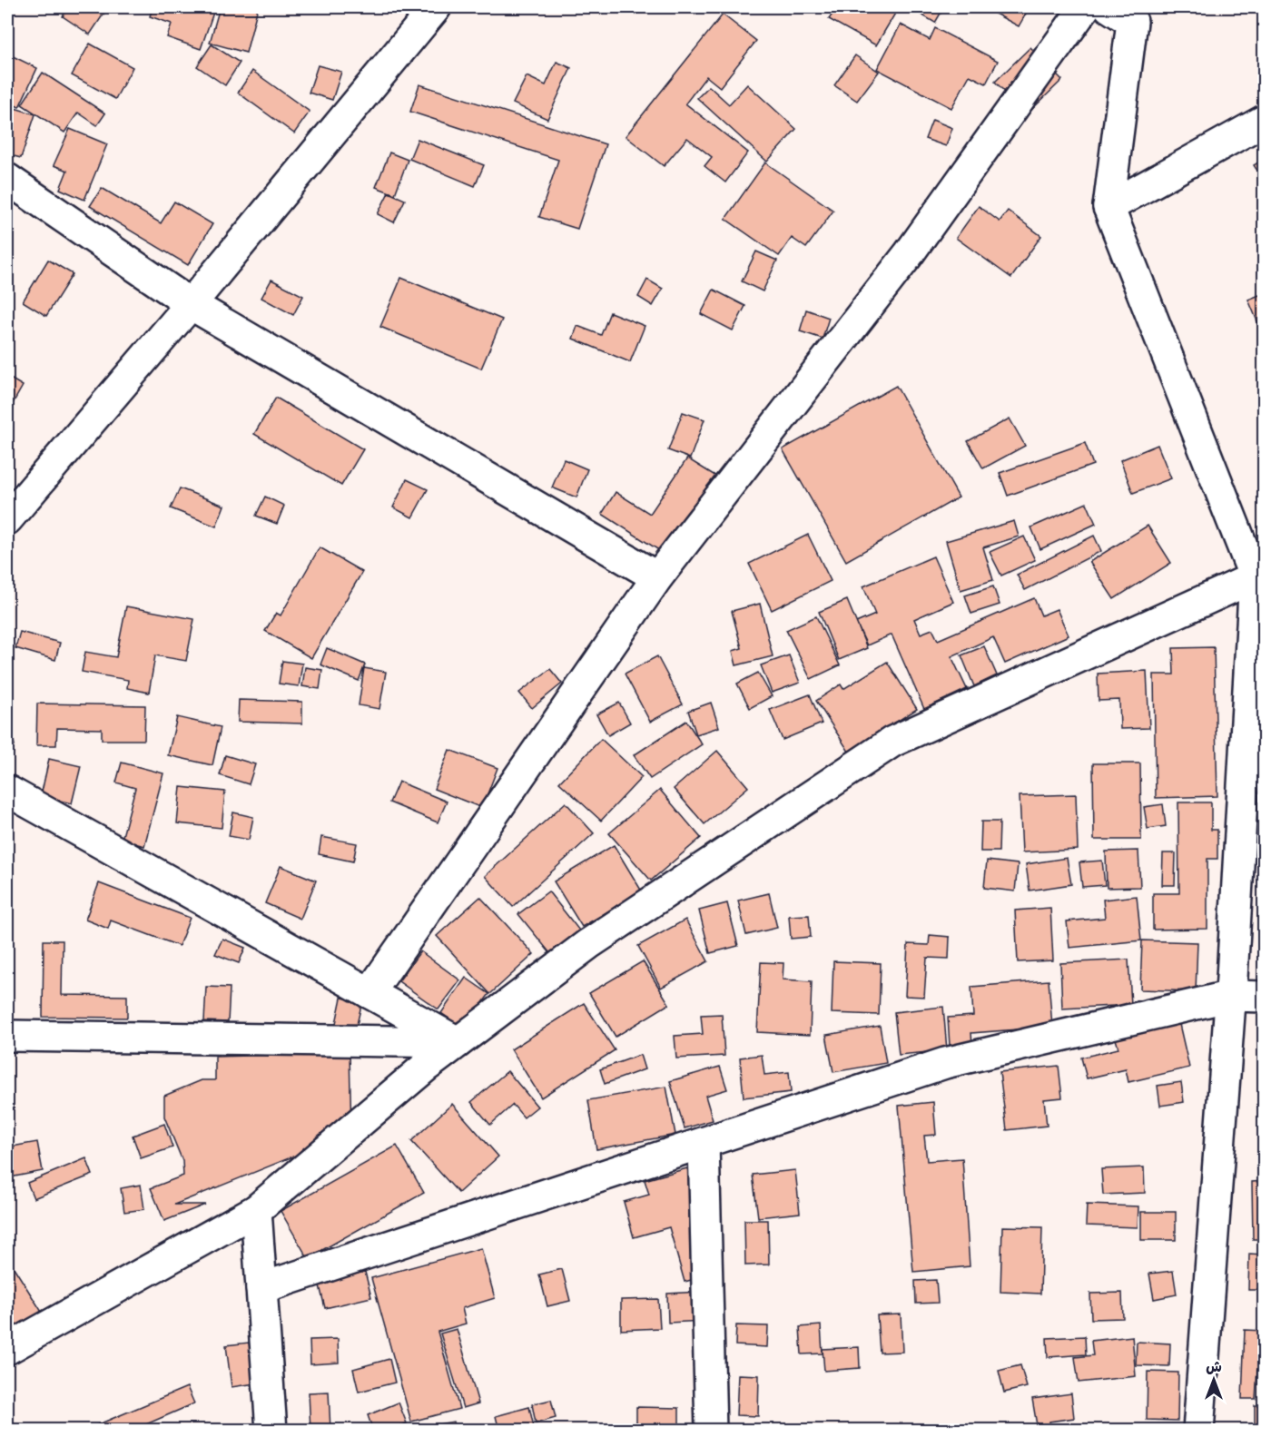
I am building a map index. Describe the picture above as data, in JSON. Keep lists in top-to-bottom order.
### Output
{
  "north": "top"
}
